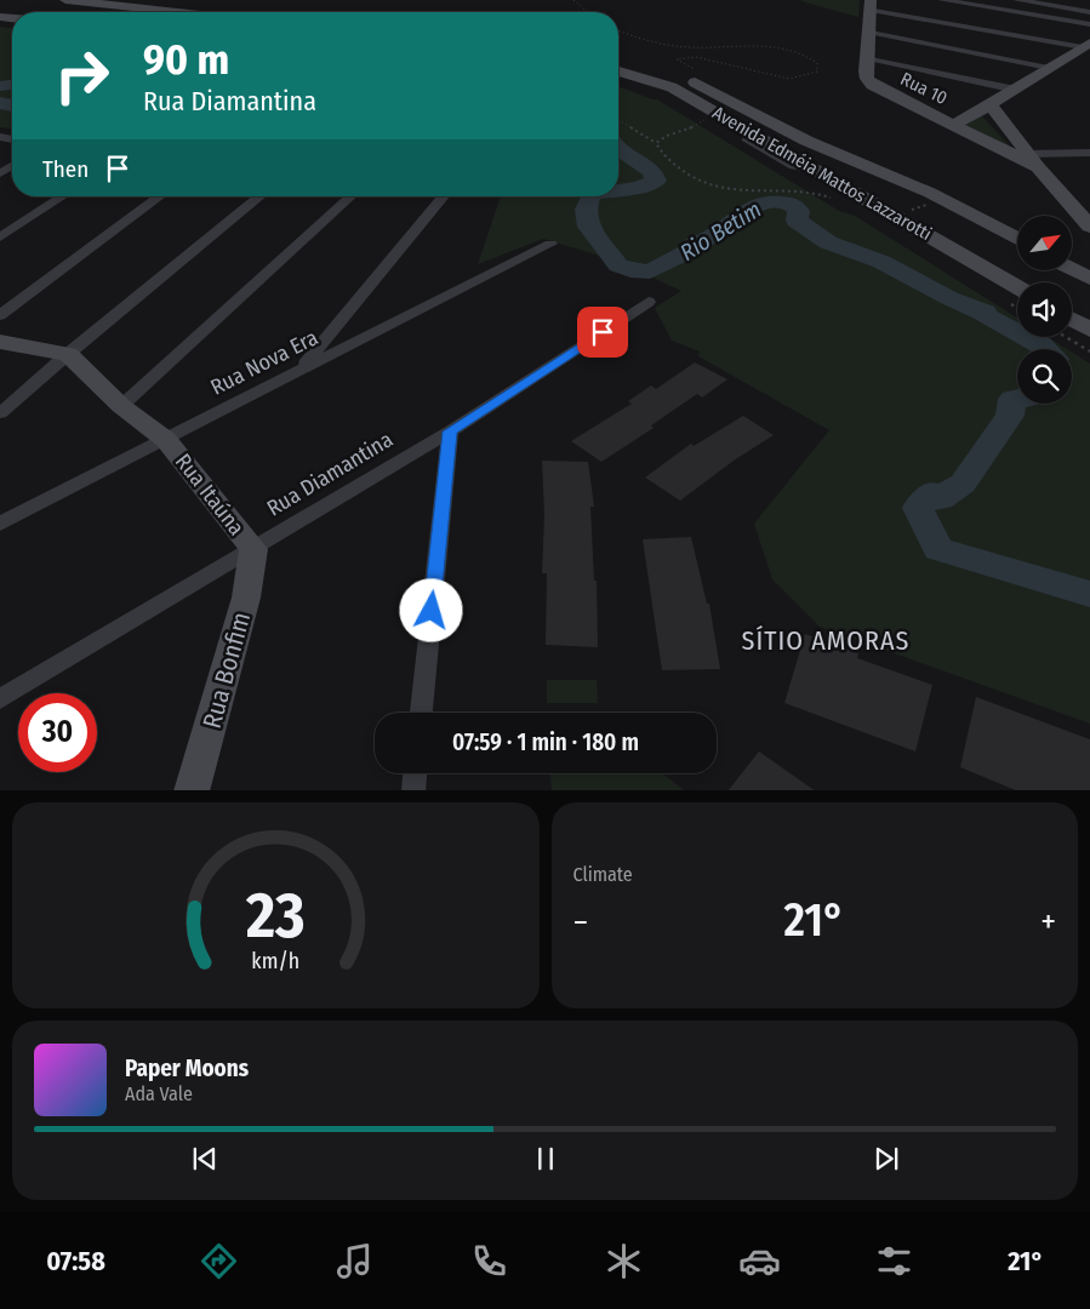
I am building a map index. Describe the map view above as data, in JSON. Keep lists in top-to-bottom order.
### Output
{
  "streets": {
    "main road": [
      "Rua 10",
      "Avenida Edméia Mattos Lazzarotti",
      "Rua Itaúna",
      "Rua Bonfim"
    ],
    "street": ["Rua Nova Era", "Rua Diamantina"]
  },
  "crossings": [
    ["Rua Nova Era", "Rua Itaúna"],
    ["Rua Diamantina", "Rua Itaúna"],
    ["Rua Diamantina", "Rua Bonfim"],
    ["Rua Itaúna", "Rua Bonfim"]
  ],
  "districts": ["SÍTIO AMORAS"],
  "water": ["Rio Betim"],
  "north": "top right",
  "page": {
    "turn": ["90 m", "Rua Diamantina"],
    "then": "Then",
    "limit": "30",
    "trip": "07:59 · 1 min · 180 m",
    "tile": "Climate",
    "heat": ["−", "21°", "+"],
    "song": ["Paper Moons", "Ada Vale"],
    "tabs": ["07:58", "21°"],
    "gauge": ["23", "km/h"]
  }
}
